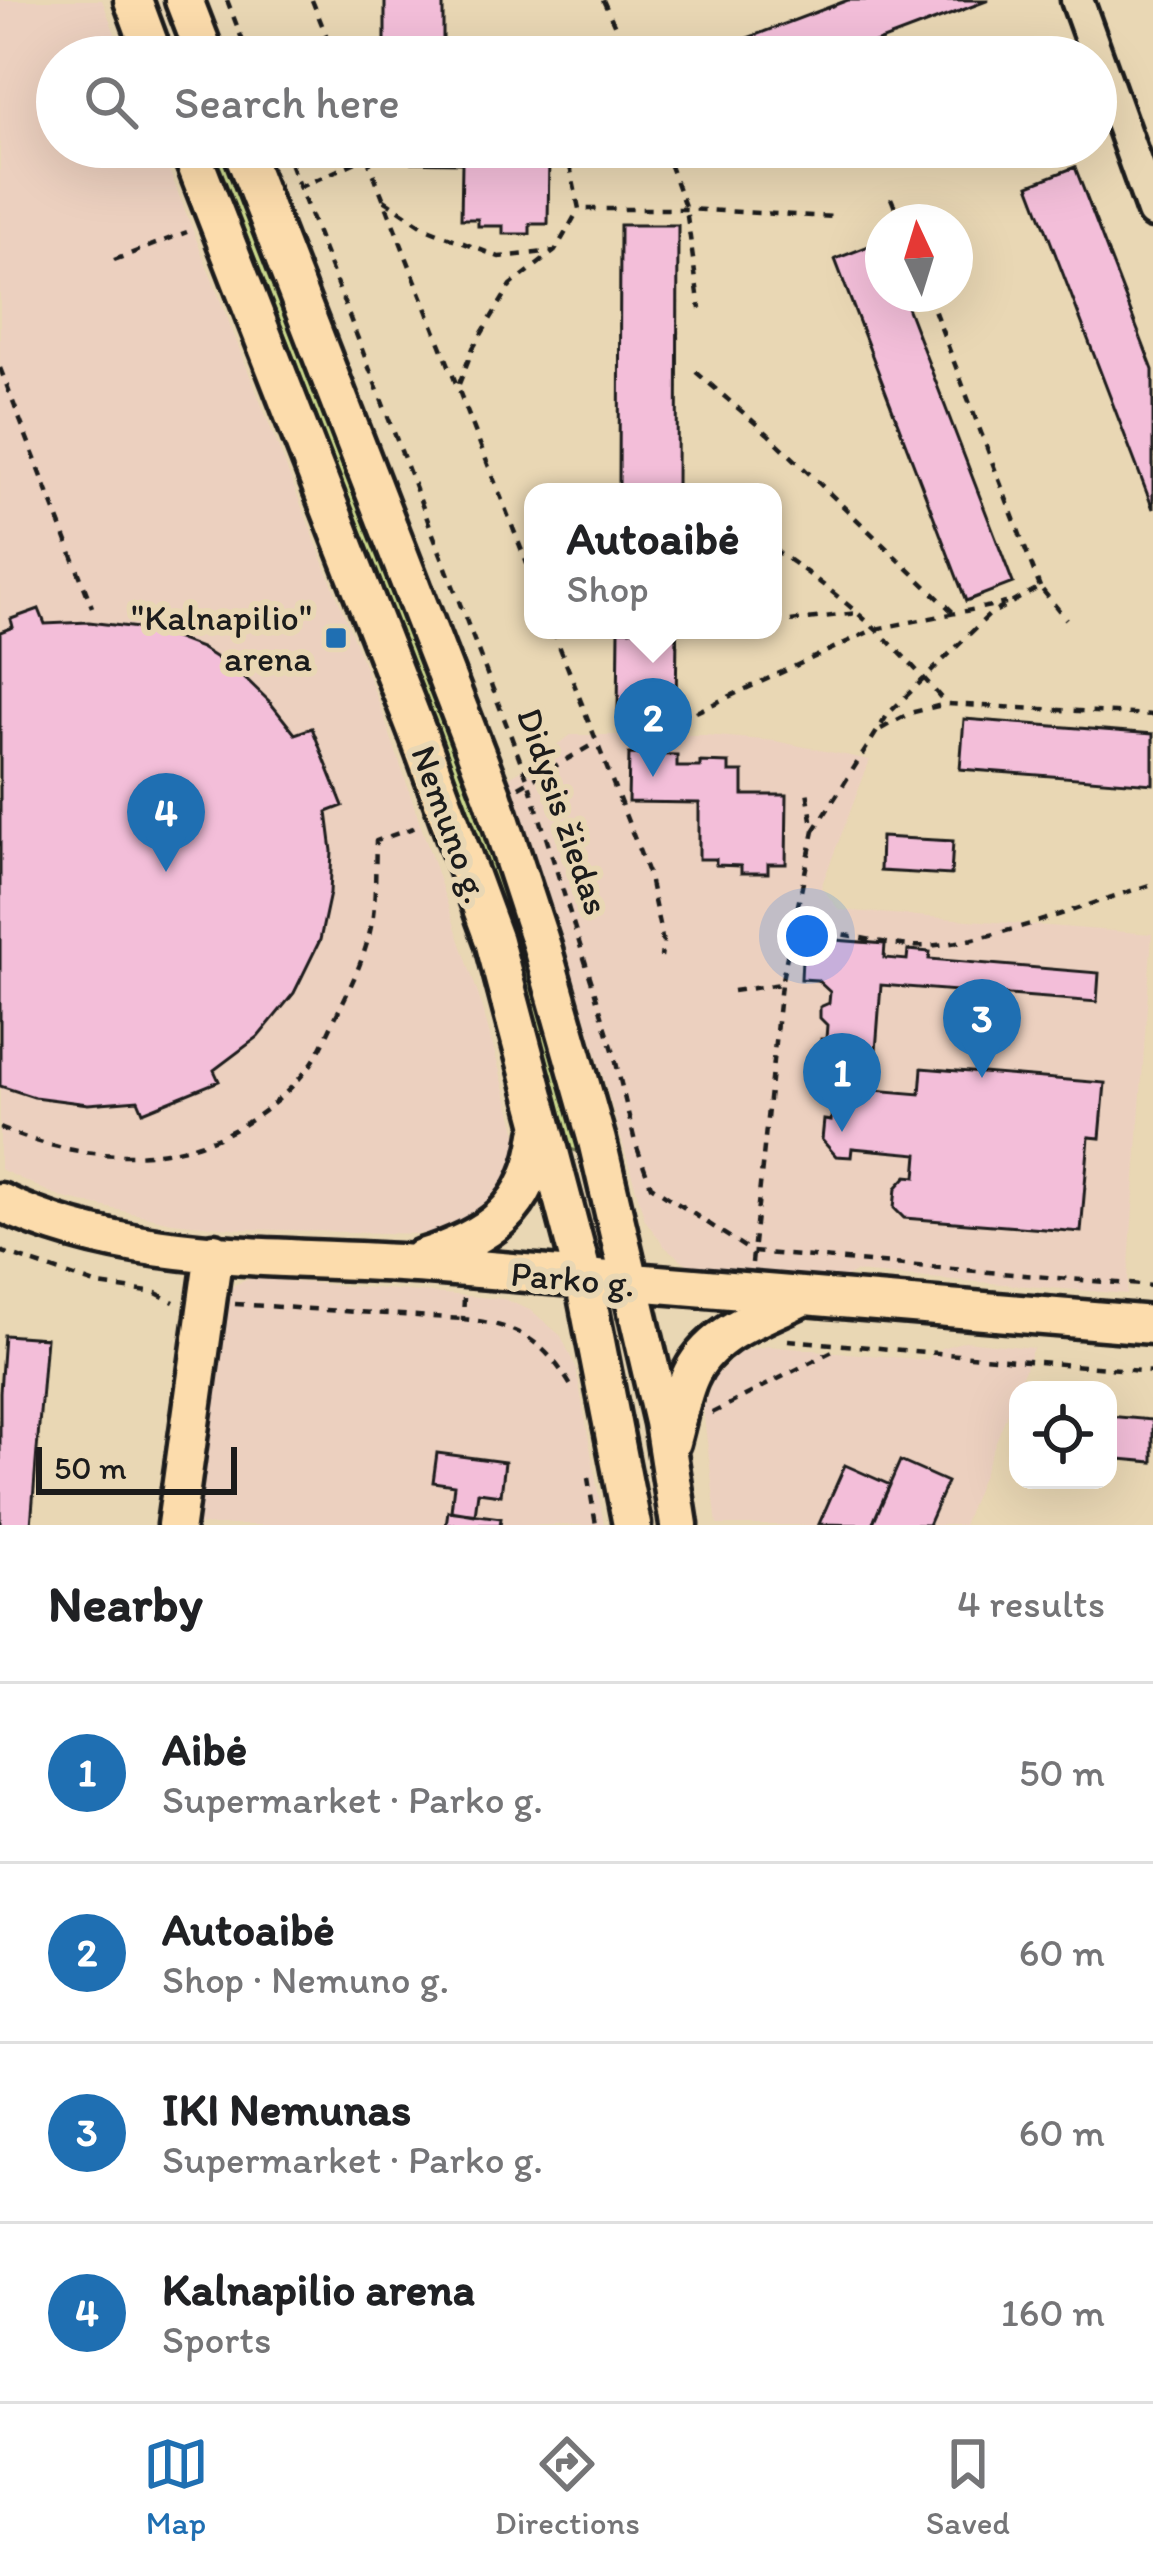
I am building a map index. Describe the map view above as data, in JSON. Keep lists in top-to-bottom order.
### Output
{
  "streets": {
    "main road": ["Nemuno g.", "Parko g."],
    "path": ["Didysis žiedas"]
  },
  "crossings": [
    ["Nemuno g.", "Parko g."]
  ],
  "places": {
    "transit": ["\"Kalnapilio\" arena"]
  },
  "scale_bar": "50 m",
  "north": "top",
  "page": {
    "search": "Search here",
    "popup": ["Autoaibė", "Shop"],
    "pins": [
      "2",
      "4",
      "3",
      "1"
    ],
    "scale": "50 m",
    "heading": ["Nearby", "4 results"],
    "list": [
      {
        "mark": "1",
        "name": "Aibė",
        "note": "Supermarket · Parko g.",
        "value": "50 m"
      },
      {
        "mark": "2",
        "name": "Autoaibė",
        "note": "Shop · Nemuno g.",
        "value": "60 m"
      },
      {
        "mark": "3",
        "name": "IKI Nemunas",
        "note": "Supermarket · Parko g.",
        "value": "60 m"
      },
      {
        "mark": "4",
        "name": "Kalnapilio arena",
        "note": "Sports",
        "value": "160 m"
      }
    ],
    "nav": ["Map", "Directions", "Saved"]
  }
}
